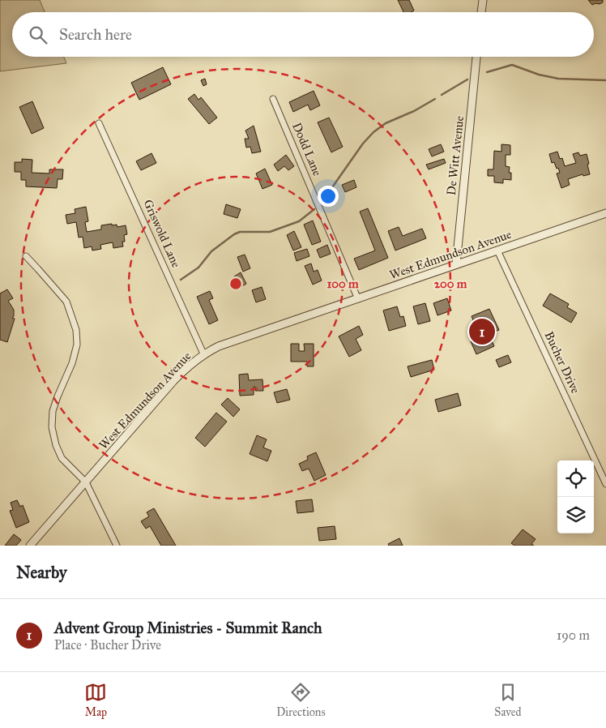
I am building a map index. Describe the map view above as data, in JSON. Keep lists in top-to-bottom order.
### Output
{
  "streets": {
    "street": [
      "Dodd Lane",
      "De Witt Avenue",
      "Griswold Lane",
      "West Edmundson Avenue",
      "Bucher Drive"
    ]
  },
  "crossings": [
    ["Dodd Lane", "West Edmundson Avenue"],
    ["De Witt Avenue", "West Edmundson Avenue"],
    ["Griswold Lane", "West Edmundson Avenue"],
    ["West Edmundson Avenue", "Bucher Drive"]
  ],
  "page": {
    "search": "Search here",
    "pins": "1",
    "heading": "Nearby",
    "list": [
      {
        "mark": "1",
        "name": "Advent Group Ministries - Summit Ranch",
        "note": "Place · Bucher Drive",
        "value": "190 m"
      }
    ],
    "nav": ["Map", "Directions", "Saved"]
  },
  "rings": ["100 m", "200 m"]
}
